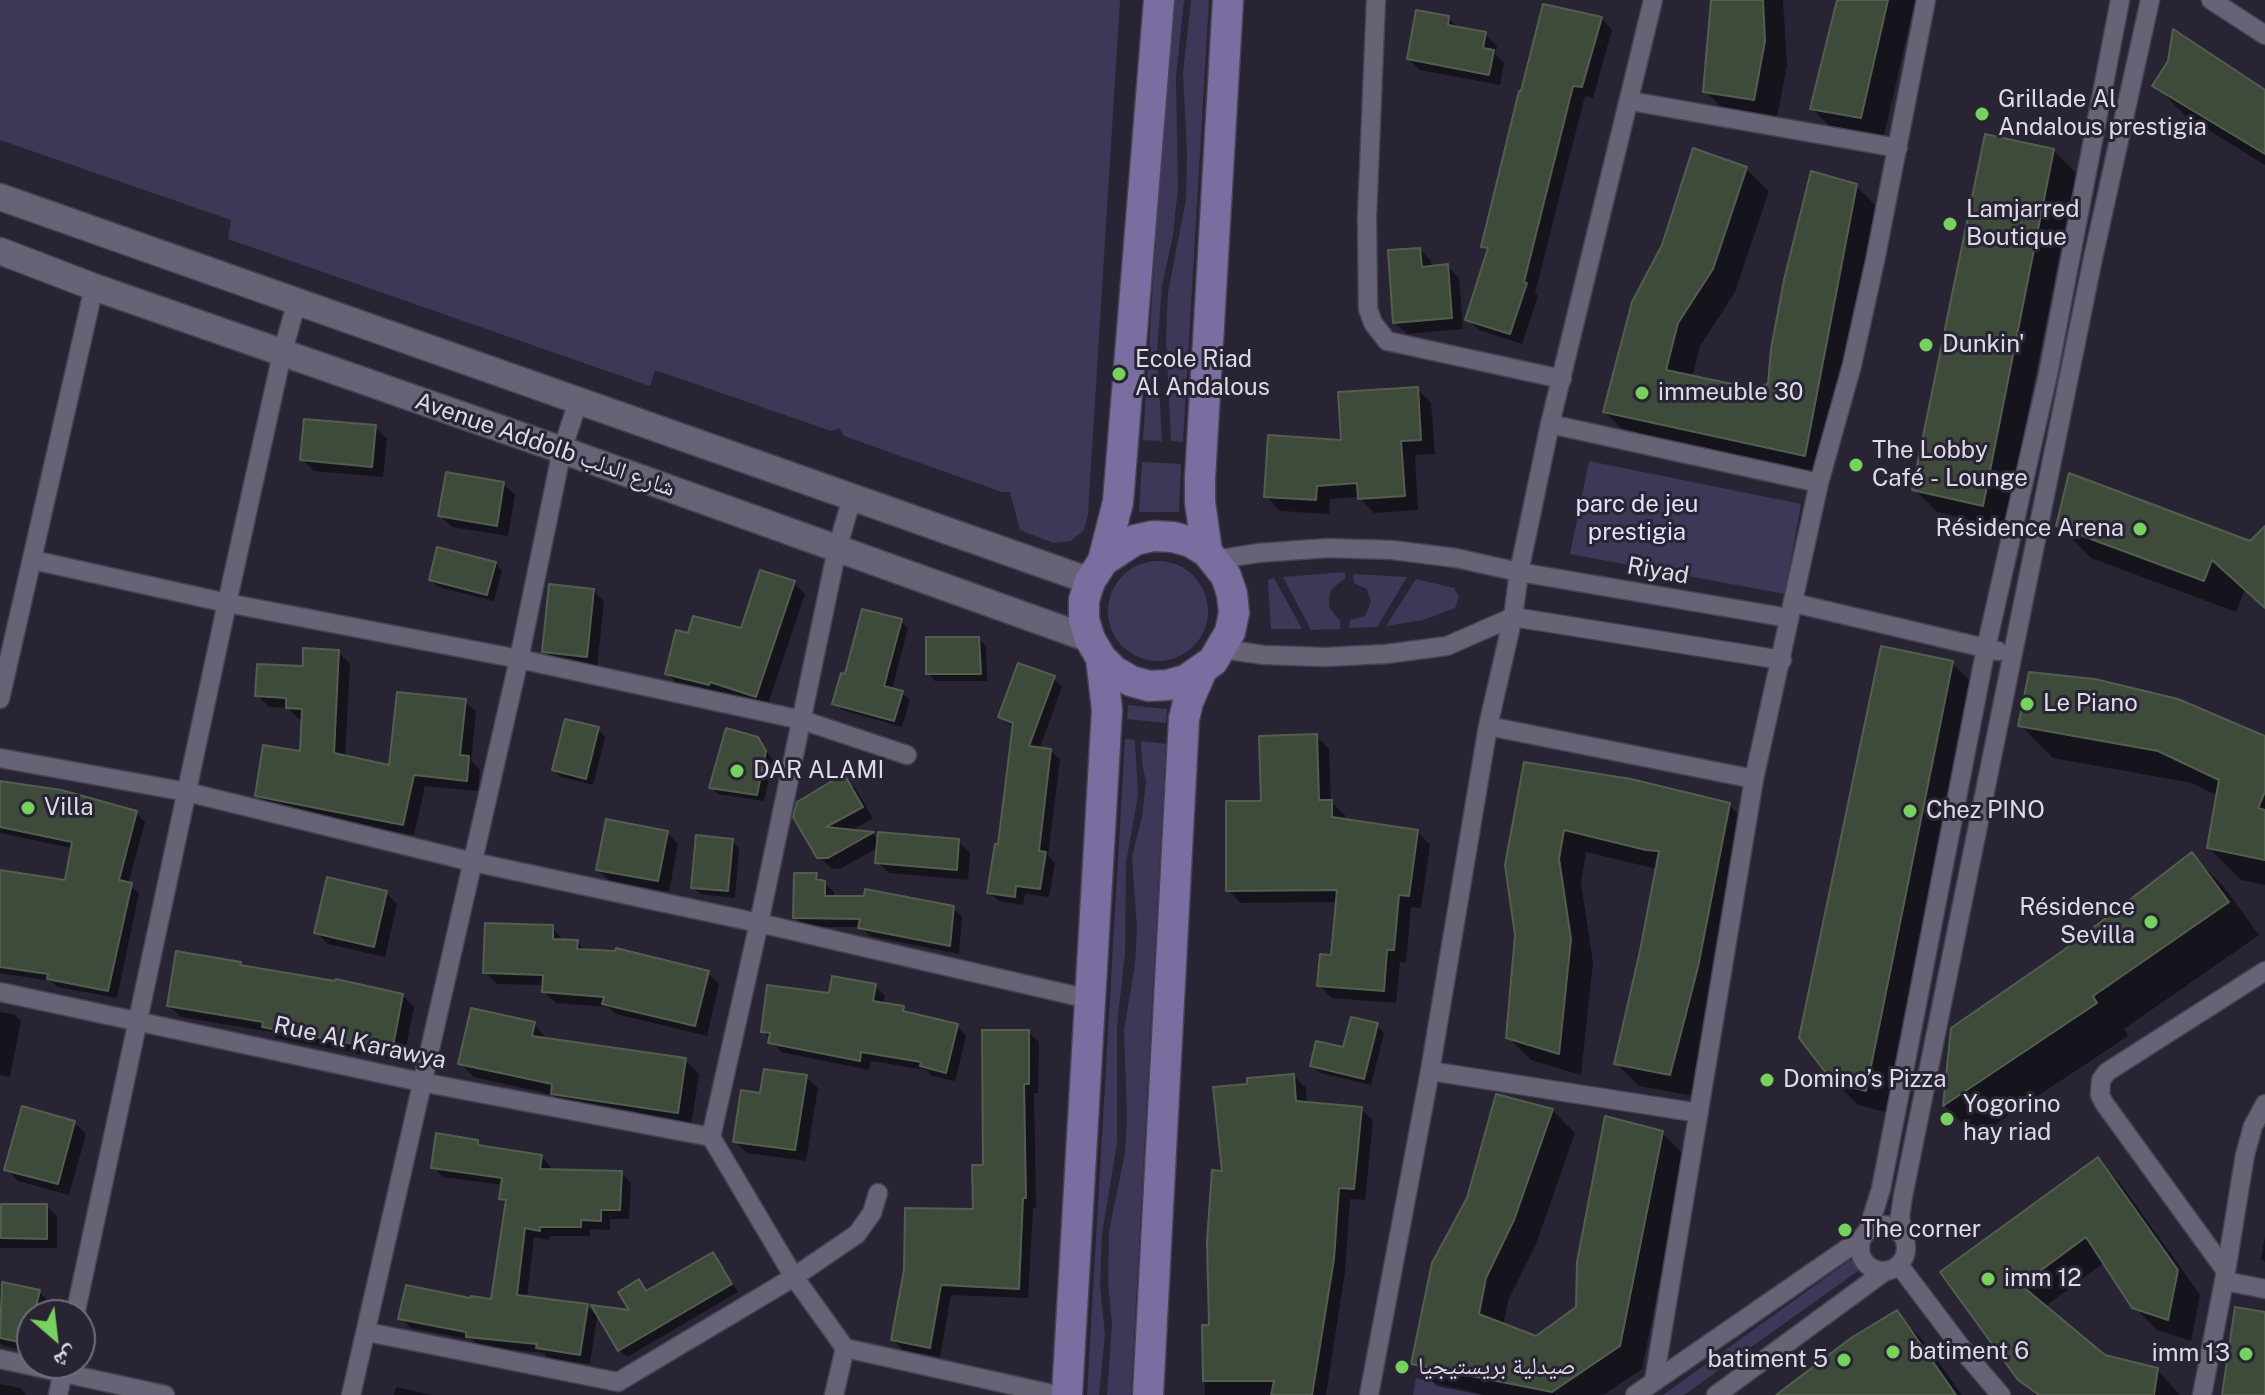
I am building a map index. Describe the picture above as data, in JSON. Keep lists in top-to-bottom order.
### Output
{
  "streets": {
    "street": ["Avenue Addolb شارع الدلب", "Riyad", "Rue Al Karawya"]
  },
  "parks": ["parc de jeu prestigia"],
  "places": [
    "Grillade Al Andalous prestigia",
    "Lamjarred Boutique",
    "Dunkin'",
    "Ecole Riad Al Andalous",
    "immeuble 30",
    "The Lobby Café - Lounge",
    "Résidence Arena",
    "Le Piano",
    "DAR ALAMI",
    "Villa",
    "Chez PINO",
    "Résidence Sevilla",
    "Domino’s Pizza",
    "Yogorino hay riad",
    "The corner",
    "imm 12",
    "batiment 6",
    "imm 13",
    "batiment 5",
    "صيدلية بريستيجيا"
  ],
  "north": "bottom right"
}
